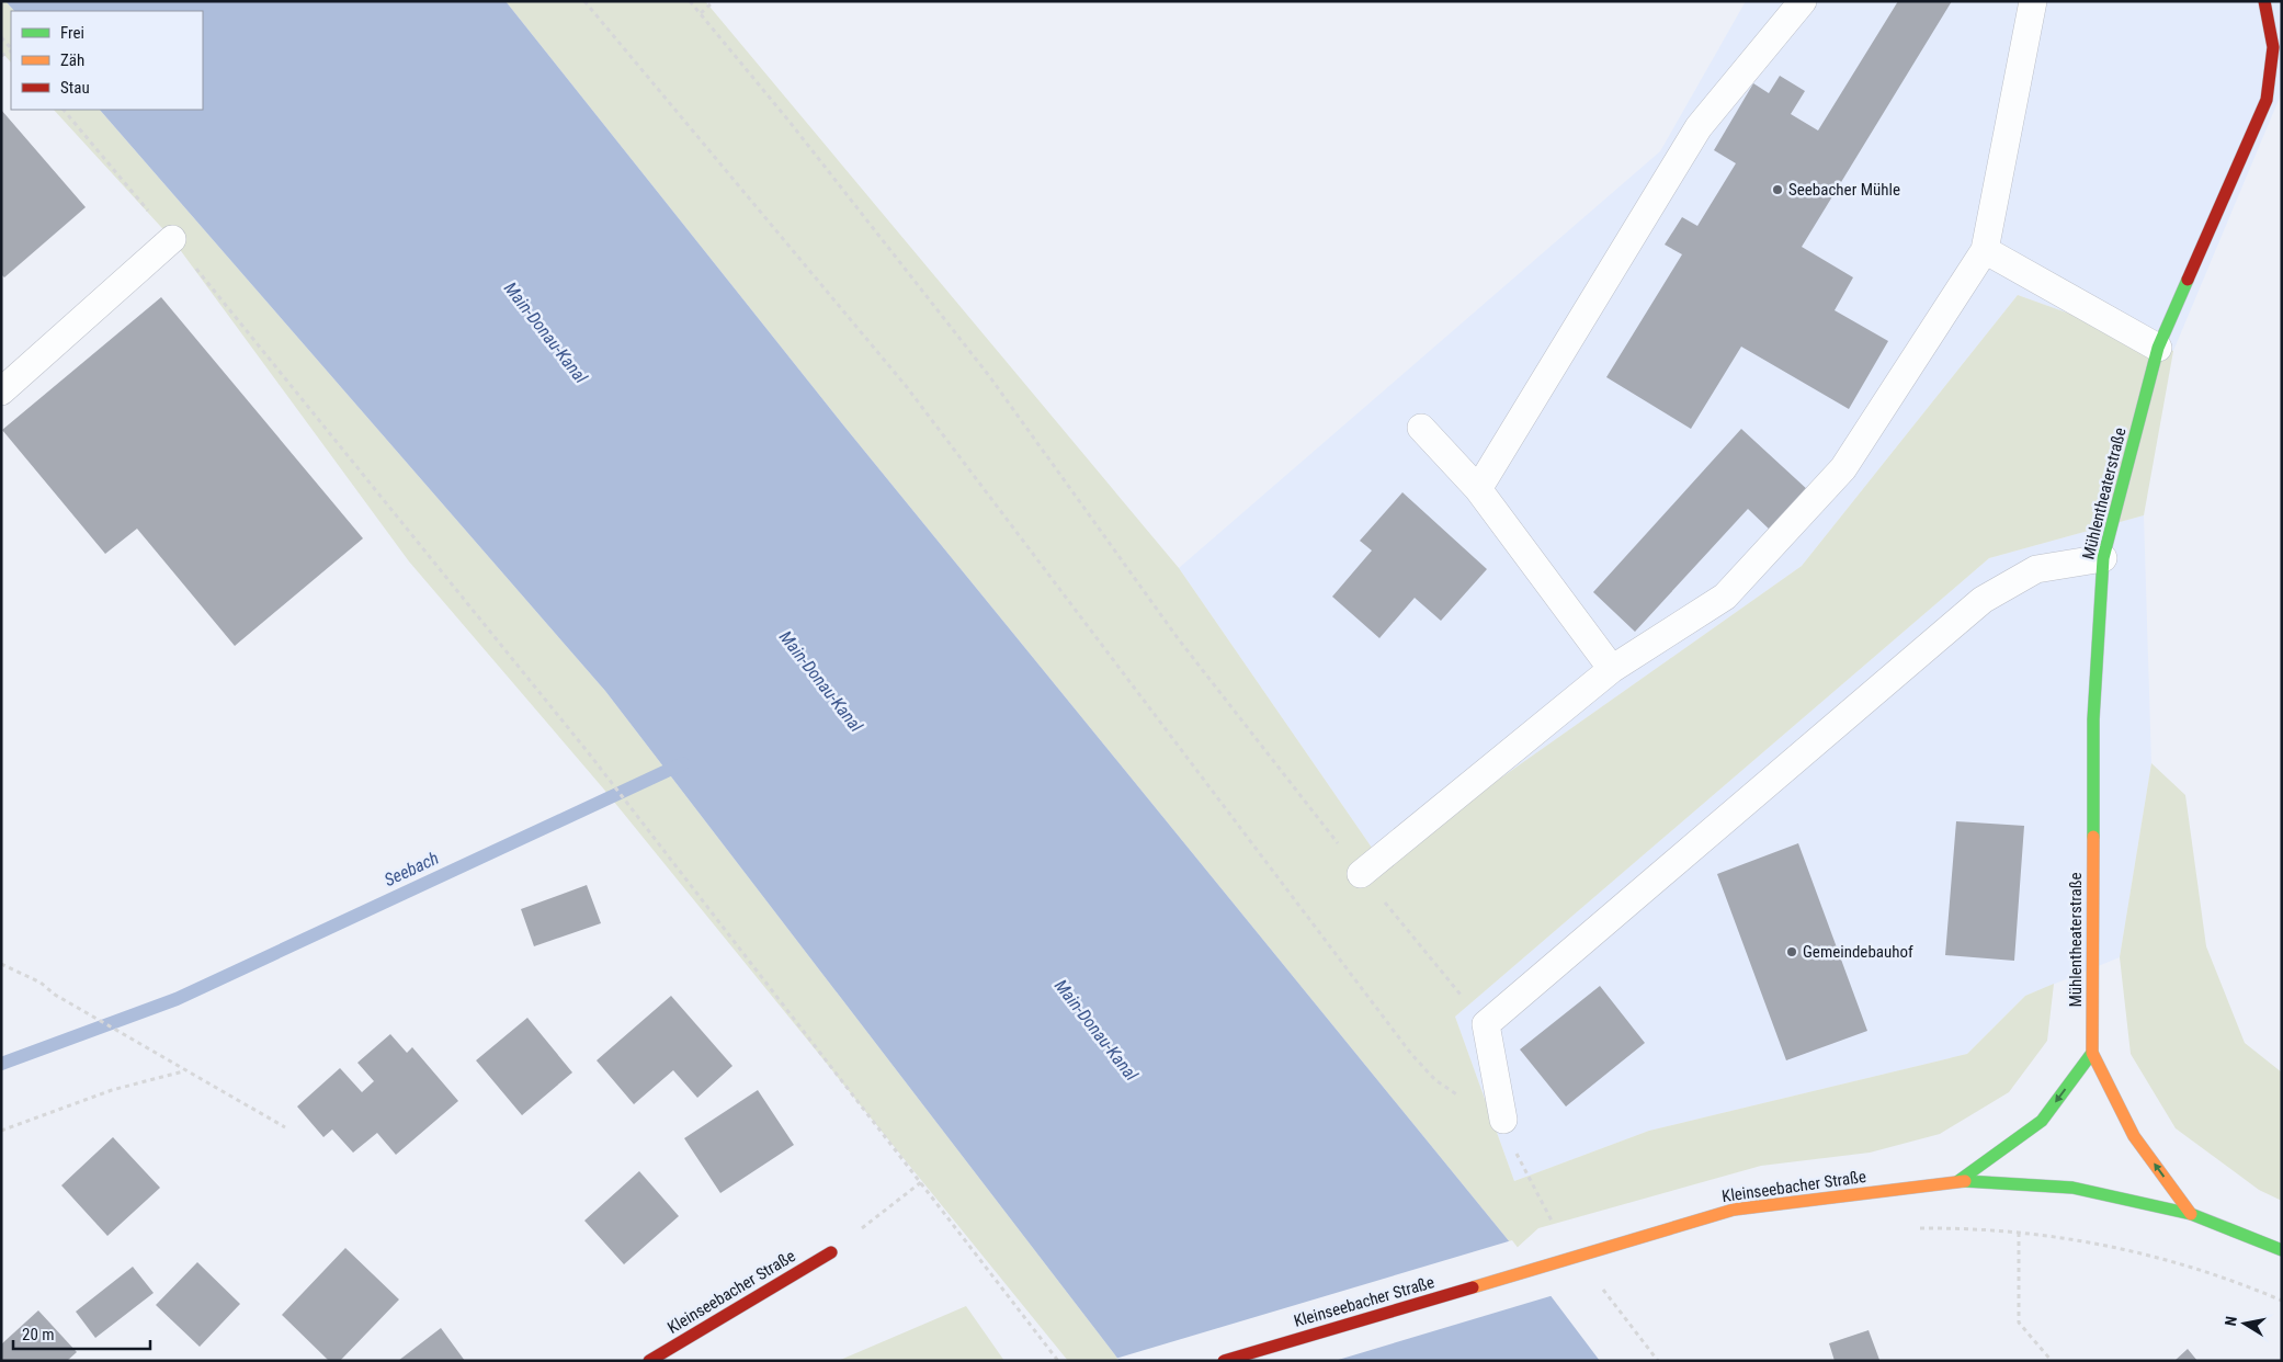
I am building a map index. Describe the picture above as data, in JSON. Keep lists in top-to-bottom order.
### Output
{
  "streets": {
    "street": ["Mühlentheaterstraße", "Kleinseebacher Straße"]
  },
  "water": ["Main-Donau-Kanal", "Seebach"],
  "places": ["Seebacher Mühle", "Gemeindebauhof"],
  "legend": ["Frei", "Zäh", "Stau"],
  "scale_bar": "20 m",
  "north": "left"
}
